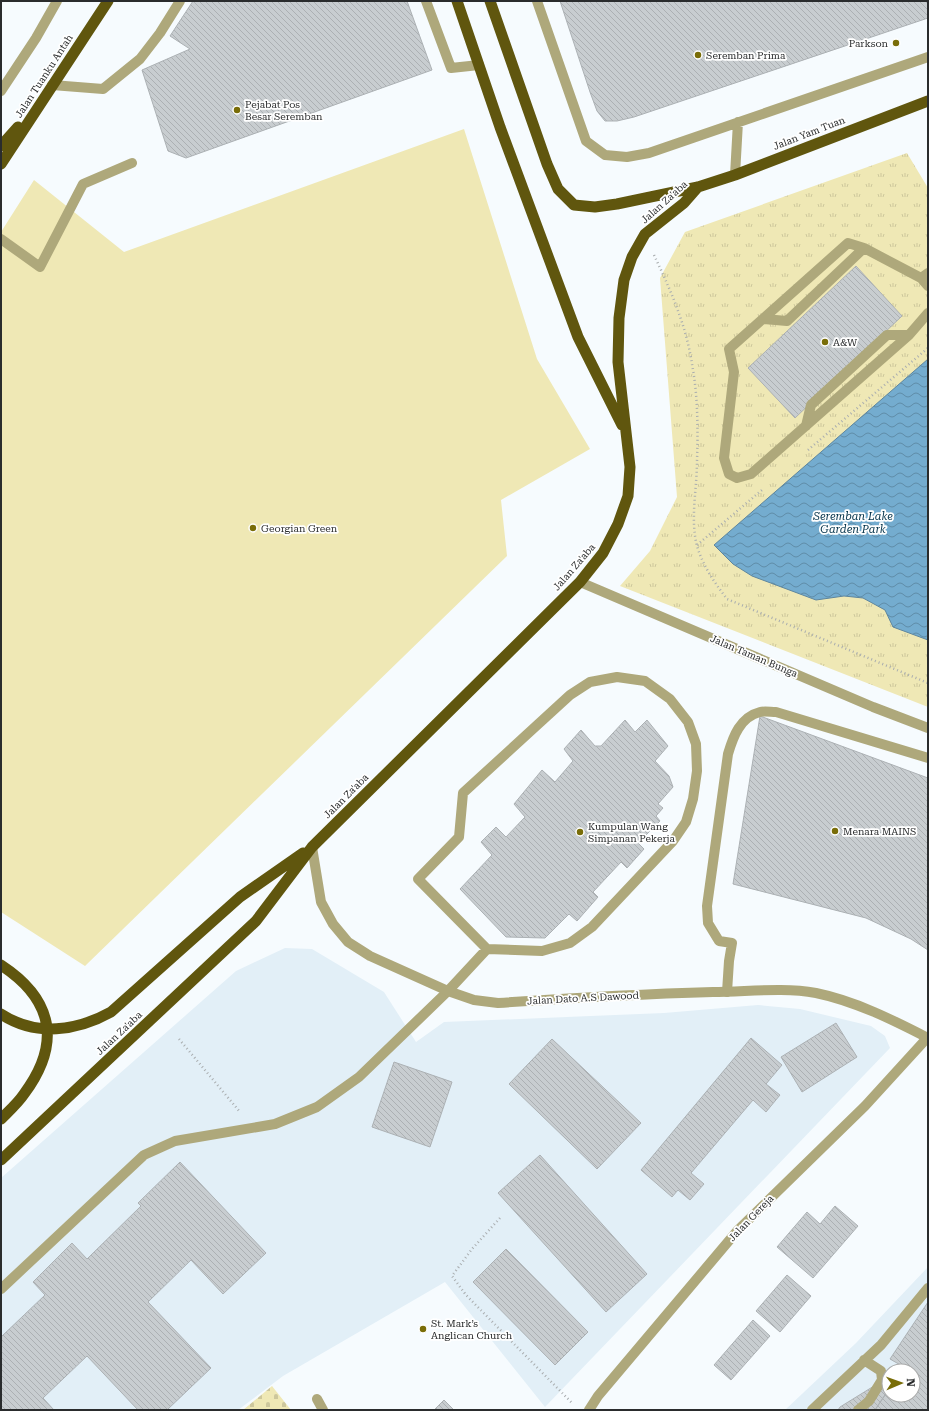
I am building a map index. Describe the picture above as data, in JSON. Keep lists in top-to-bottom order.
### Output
{
  "streets": {
    "highway": ["Jalan Tuanku Antah", "Jalan Yam Tuan", "Jalan Za'aba"],
    "street": ["Jalan Taman Bunga", "Jalan Dato A.S Dawood", "Jalan Gereja"]
  },
  "crossings": [
    ["Jalan Yam Tuan", "Jalan Za'aba"],
    ["Jalan Za'aba", "Jalan Taman Bunga"],
    ["Jalan Za'aba", "Jalan Dato A.S Dawood"],
    ["Jalan Dato A.S Dawood", "Jalan Gereja"]
  ],
  "water": ["Seremban Lake Garden Park"],
  "places": [
    "Parkson",
    "Seremban Prima",
    "Pejabat Pos Besar Seremban",
    "A&W",
    "Georgian Green",
    "Menara MAINS",
    "Kumpulan Wang Simpanan Pekerja",
    "St. Mark’s Anglican Church"
  ],
  "north": "right"
}
